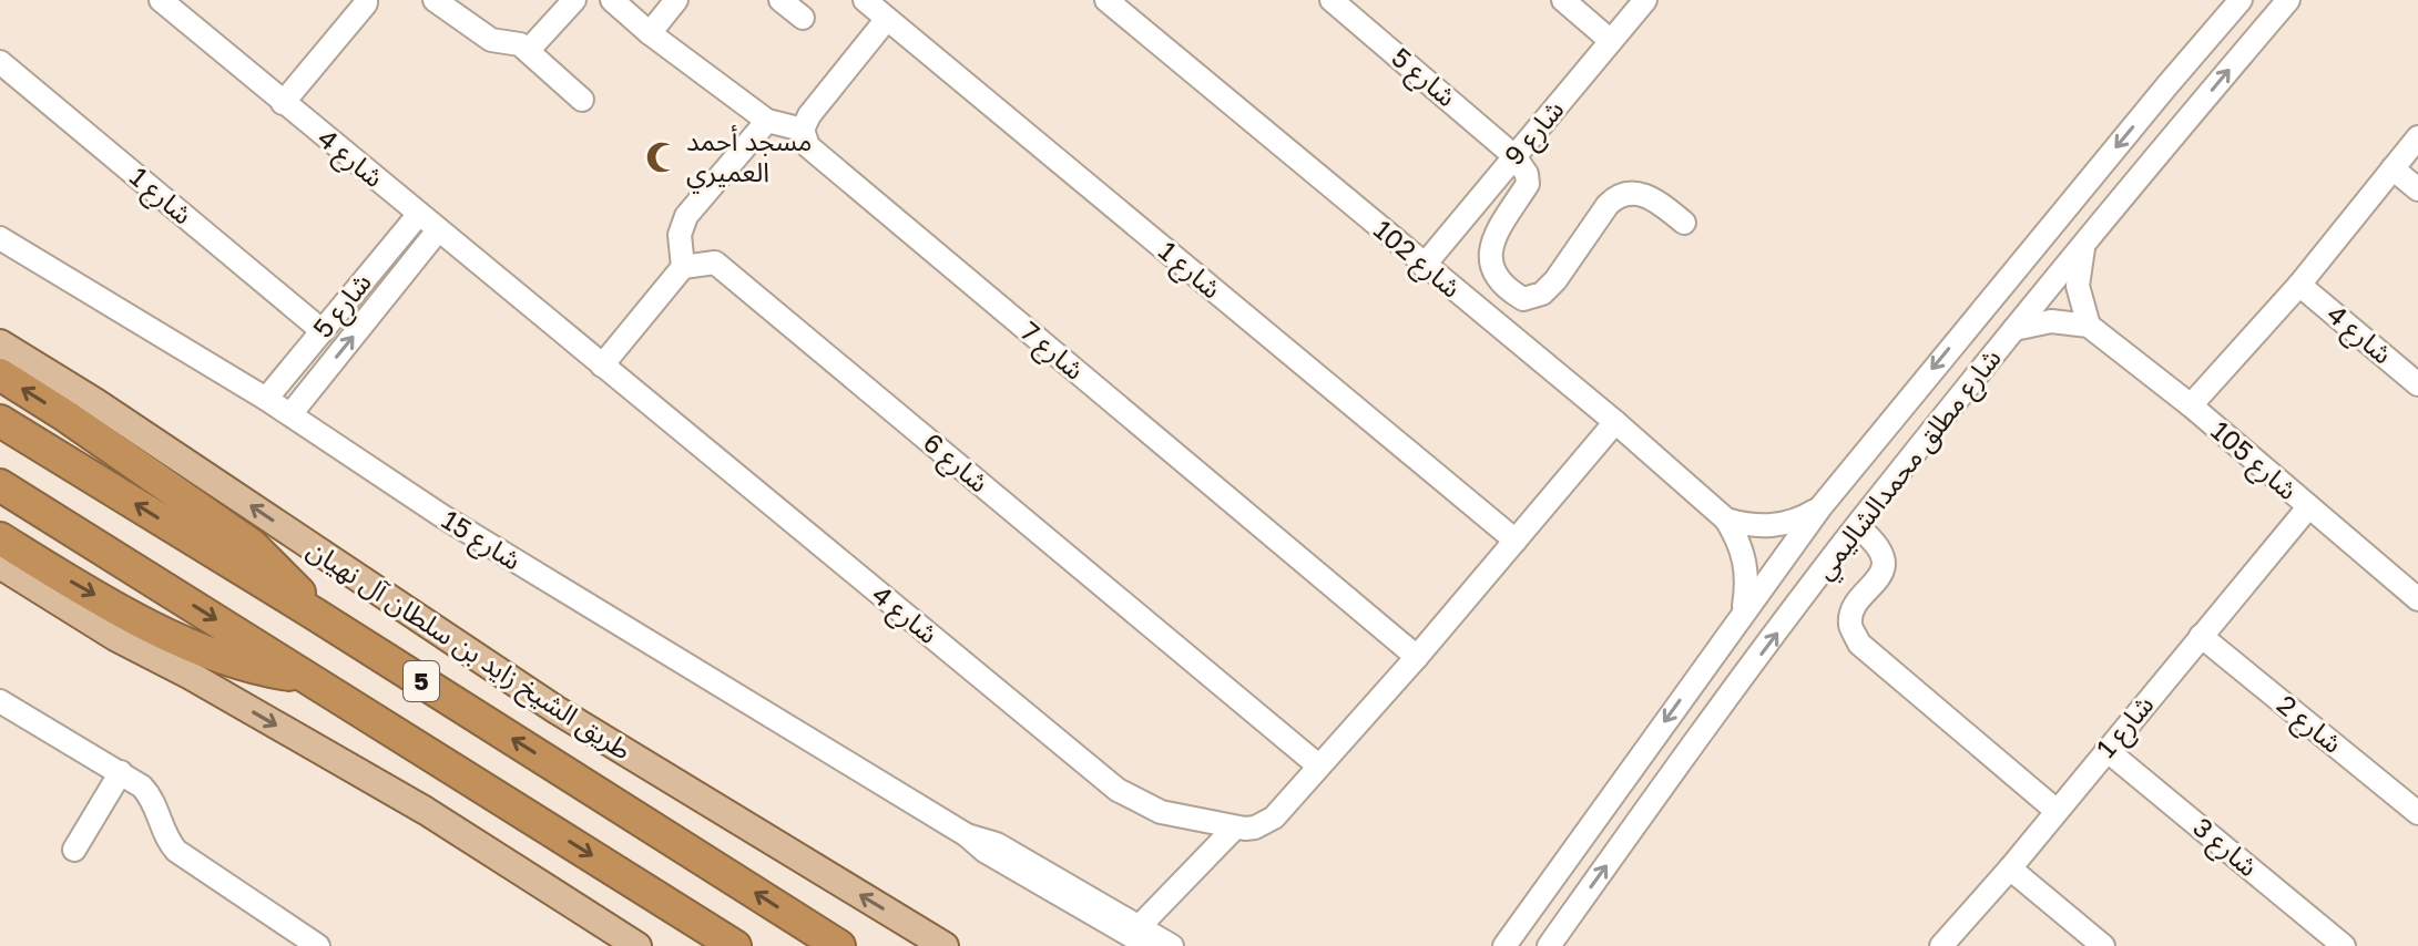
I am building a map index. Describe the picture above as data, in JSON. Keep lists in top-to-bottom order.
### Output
{
  "streets": {
    "highway": ["طريق الشيخ زايد بن سلطان آل نهيان", "5"],
    "street": [
      "شارع 5",
      "شارع 9",
      "شارع 4",
      "شارع 1",
      "شارع 102",
      "شارع 7",
      "شارع 105",
      "شارع 6",
      "شارع مطلق محمدالشاليمي",
      "شارع 15",
      "شارع 2",
      "شارع 3"
    ]
  },
  "crossings": [
    ["شارع 5", "شارع 9"],
    ["شارع 5", "شارع 4"],
    ["شارع 5", "شارع 1"],
    ["شارع 5", "شارع 15"],
    ["شارع 9", "شارع 102"],
    ["شارع 4", "شارع 1"],
    ["شارع 4", "شارع 102"],
    ["شارع 4", "شارع 7"],
    ["شارع 4", "شارع 6"],
    ["شارع 1", "شارع 105"],
    ["شارع 1", "شارع 2"],
    ["شارع 1", "شارع 3"],
    ["شارع 102", "شارع مطلق محمدالشاليمي"]
  ],
  "places": {
    "mosque": ["مسجد أحمد العميري"]
  }
}
